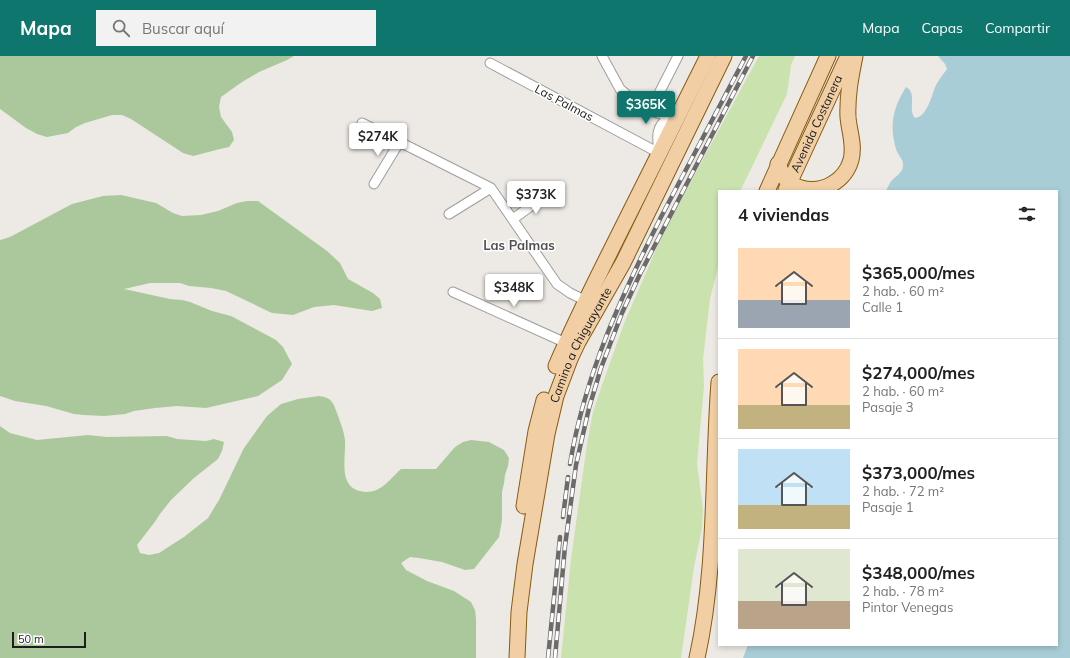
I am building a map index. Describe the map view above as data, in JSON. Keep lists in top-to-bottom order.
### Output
{
  "streets": {
    "main road": ["Avenida Costanera", "Camino a Chiguayante"],
    "street": ["Las Palmas"]
  },
  "crossings": [
    ["Las Palmas", "Camino a Chiguayante"]
  ],
  "districts": ["Las Palmas"],
  "scale_bar": "50 m",
  "page": {
    "header": "Mapa",
    "search": "Buscar aquí",
    "nav": ["Mapa", "Capas", "Compartir"],
    "price": [
      "$365K",
      "$274K",
      "$373K",
      "$348K"
    ],
    "heading": "4 viviendas",
    "list": [
      {
        "name": "$365,000/mes",
        "note": "2 hab. · 60 m² · Calle 1"
      },
      {
        "name": "$274,000/mes",
        "note": "2 hab. · 60 m² · Pasaje 3"
      },
      {
        "name": "$373,000/mes",
        "note": "2 hab. · 72 m² · Pasaje 1"
      },
      {
        "name": "$348,000/mes",
        "note": "2 hab. · 78 m² · Pintor Venegas"
      }
    ],
    "scale": "50 m"
  }
}
